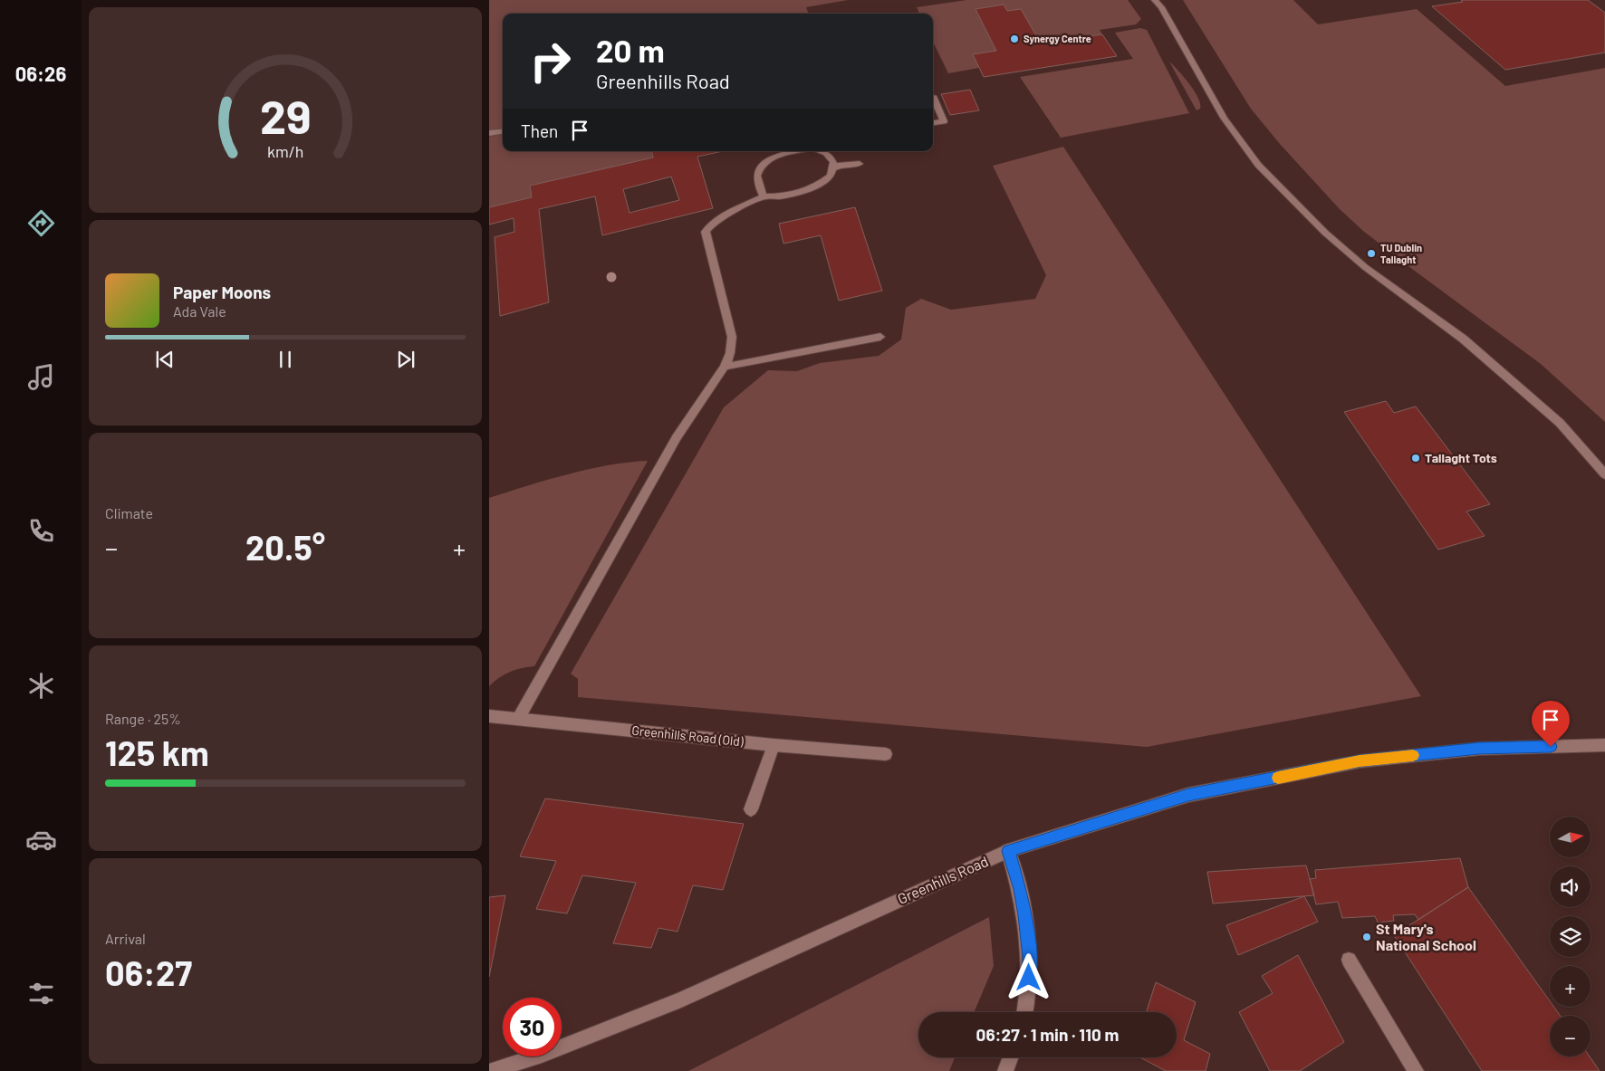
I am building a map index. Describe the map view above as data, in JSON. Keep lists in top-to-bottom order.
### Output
{
  "streets": {
    "main road": ["Greenhills Road (Old)", "Greenhills Road"]
  },
  "places": [
    "Synergy Centre",
    "TU Dublin Tallaght",
    "Tallaght Tots",
    "St Mary's National School"
  ],
  "north": "right",
  "page": {
    "tabs": "06:26",
    "turn": ["20 m", "Greenhills Road"],
    "then": "Then",
    "song": ["Paper Moons", "Ada Vale"],
    "tile": [
      "Climate",
      ["Range · 25%", "125 km"],
      ["Arrival", "06:27"]
    ],
    "heat": ["−", "20.5°", "+"],
    "map_buttons": ["+", "−"],
    "limit": "30",
    "trip": "06:27 · 1 min · 110 m",
    "gauge": ["29", "km/h"]
  }
}
